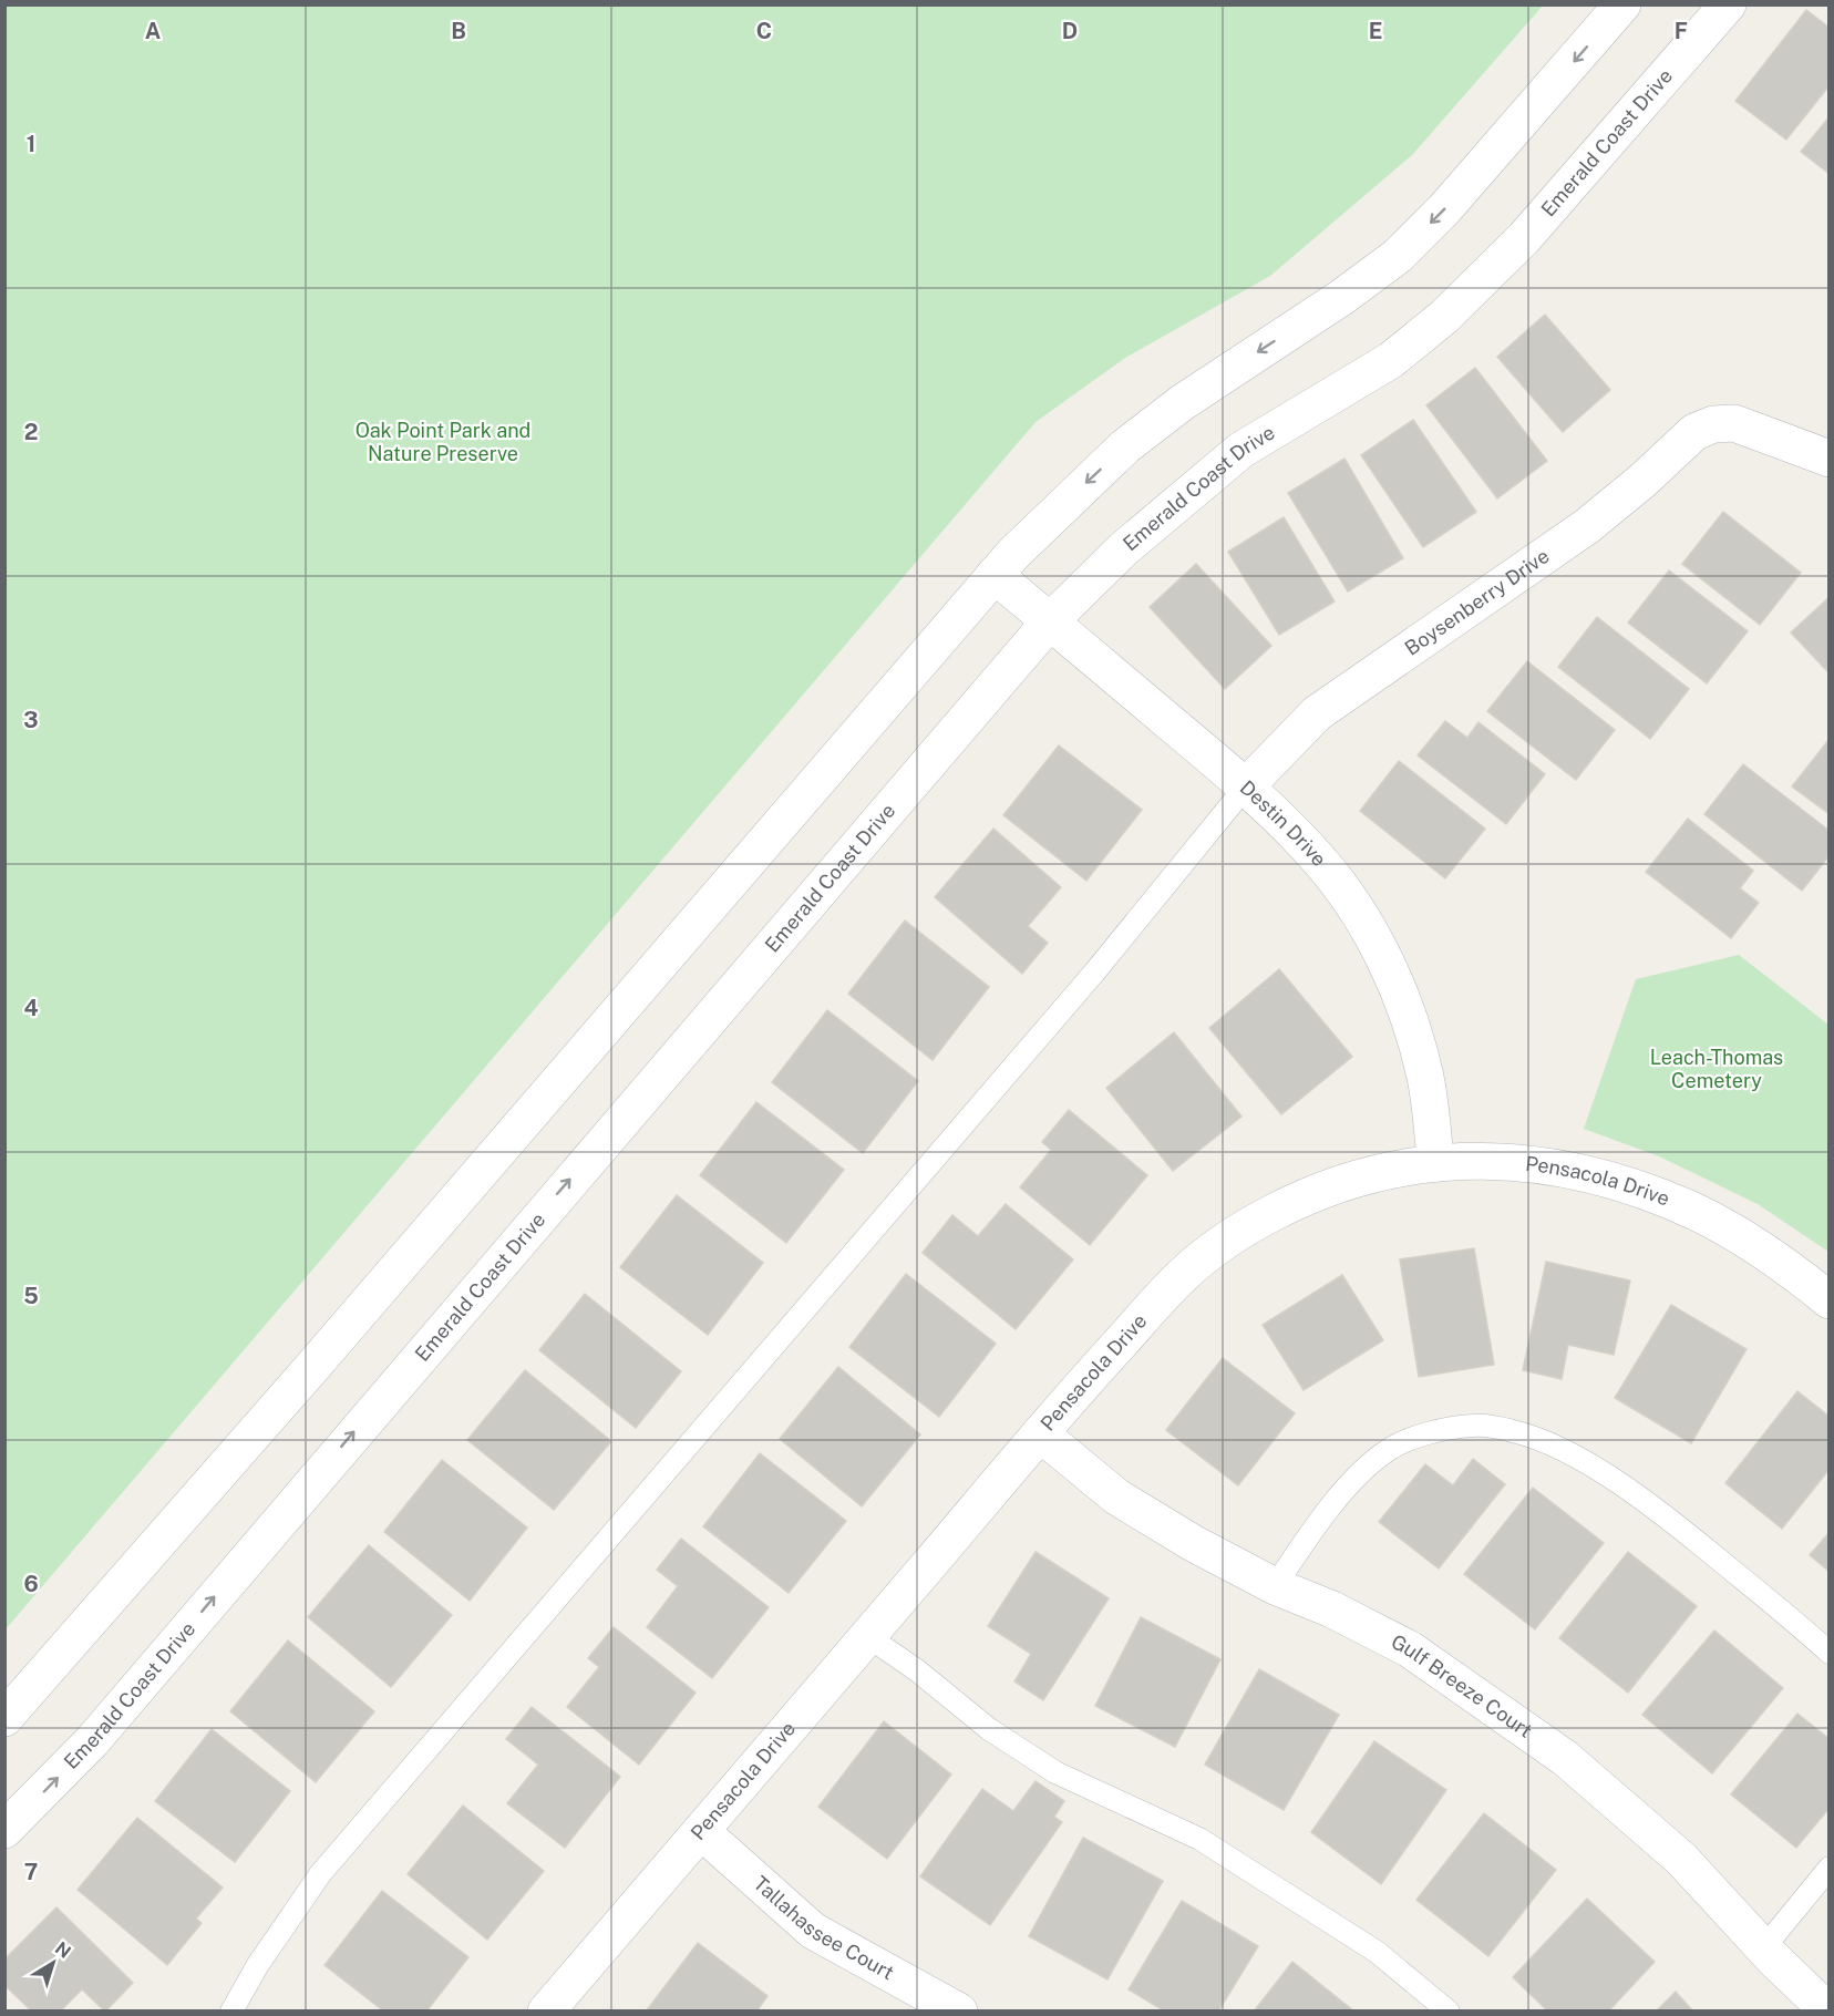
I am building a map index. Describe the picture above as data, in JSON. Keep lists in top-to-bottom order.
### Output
{
  "streets": {
    "street": [
      "Emerald Coast Drive",
      "Boysenberry Drive",
      "Destin Drive",
      "Pensacola Drive",
      "Gulf Breeze Court",
      "Tallahassee Court"
    ]
  },
  "crossings": [
    ["Emerald Coast Drive", "Destin Drive"],
    ["Boysenberry Drive", "Destin Drive"],
    ["Destin Drive", "Pensacola Drive"],
    ["Pensacola Drive", "Gulf Breeze Court"],
    ["Pensacola Drive", "Tallahassee Court"]
  ],
  "parks": ["Oak Point Park and Nature Preserve", "Leach-Thomas Cemetery"],
  "north": "top right",
  "grid": {
    "columns": [
      "A",
      "B",
      "C",
      "D",
      "E",
      "F"
    ],
    "rows": [
      "1",
      "2",
      "3",
      "4",
      "5",
      "6",
      "7"
    ]
  }
}
